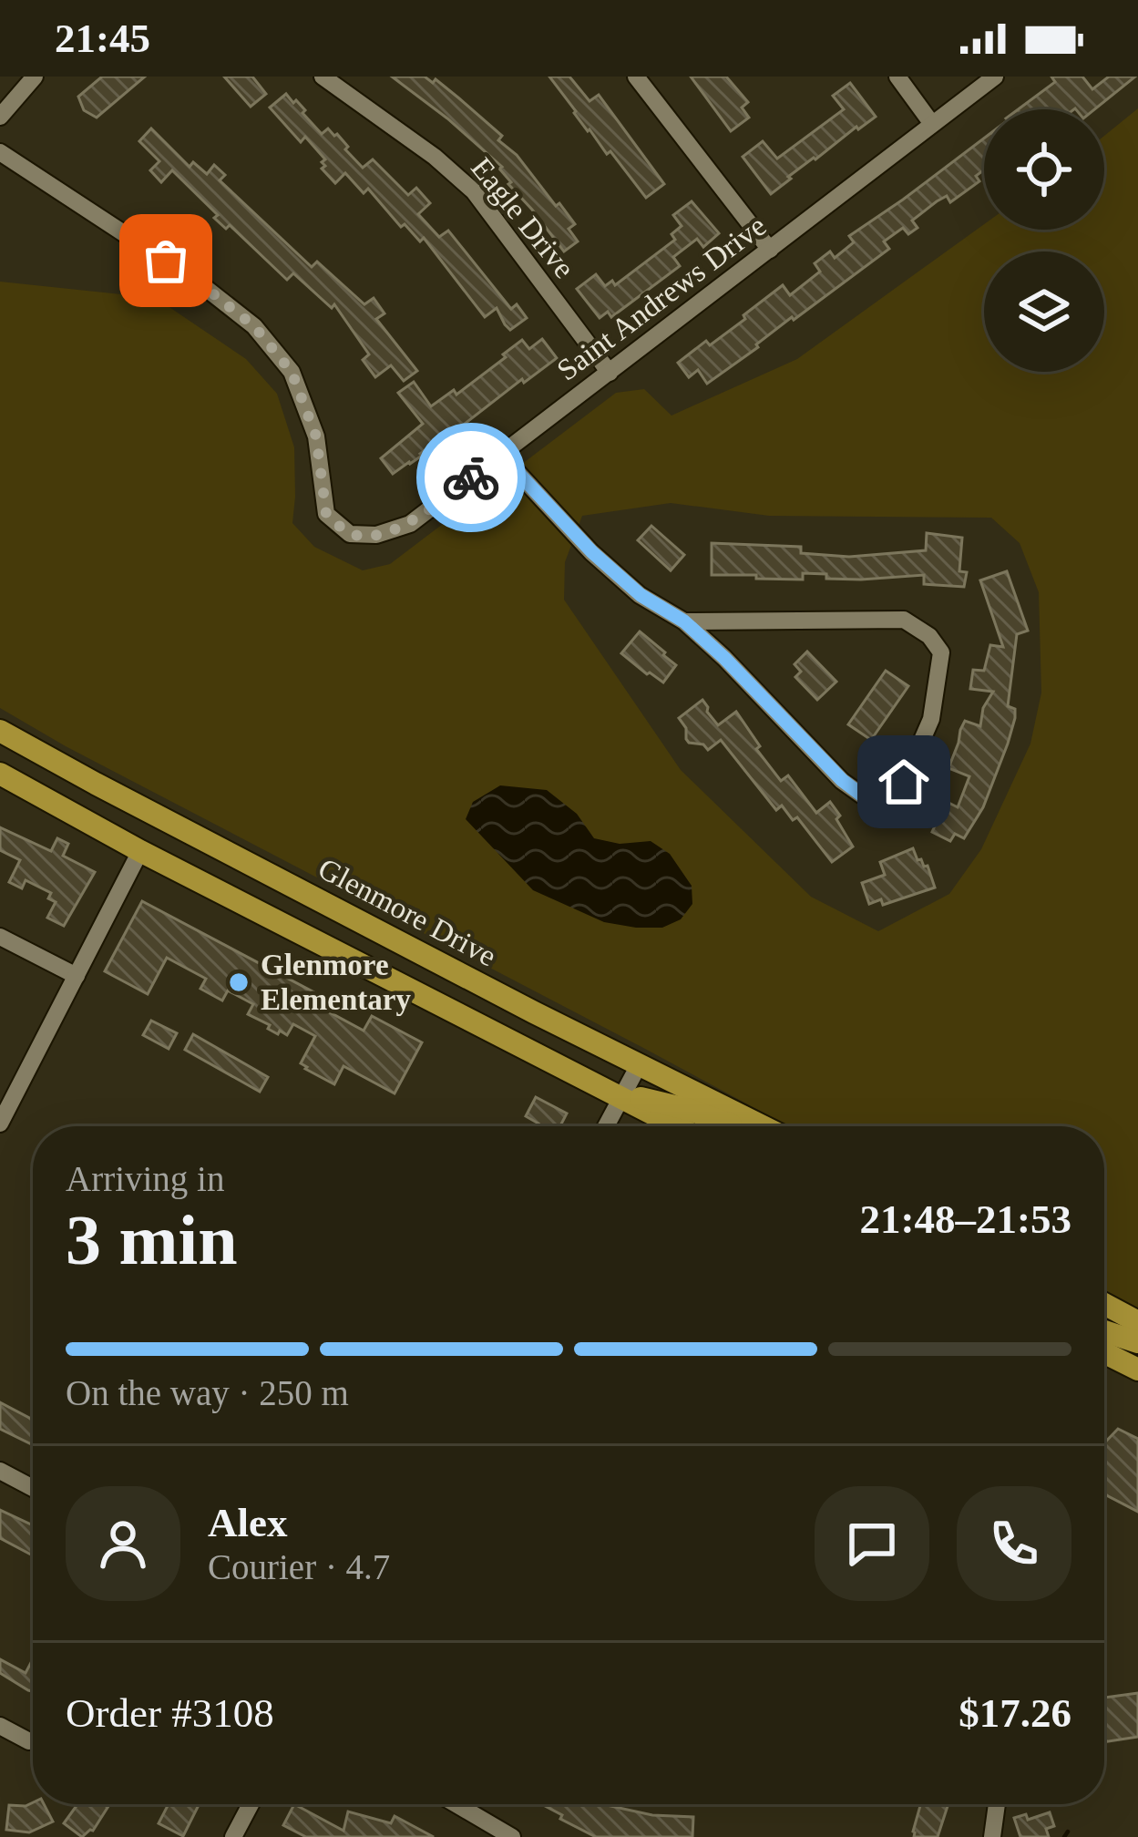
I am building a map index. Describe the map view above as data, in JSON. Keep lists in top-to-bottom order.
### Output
{
  "streets": {
    "main road": ["Glenmore Drive"],
    "street": ["Eagle Drive", "Saint Andrews Drive"]
  },
  "crossings": [
    ["Eagle Drive", "Saint Andrews Drive"]
  ],
  "places": ["Glenmore Elementary"],
  "page": {
    "status": "21:45",
    "heading": ["3 min", "Arriving in", "21:48–21:53"],
    "panel": [
      "Alex",
      "Courier · 4.7",
      "Order #3108",
      "$17.26"
    ],
    "bar": "On the way · 250 m"
  }
}
